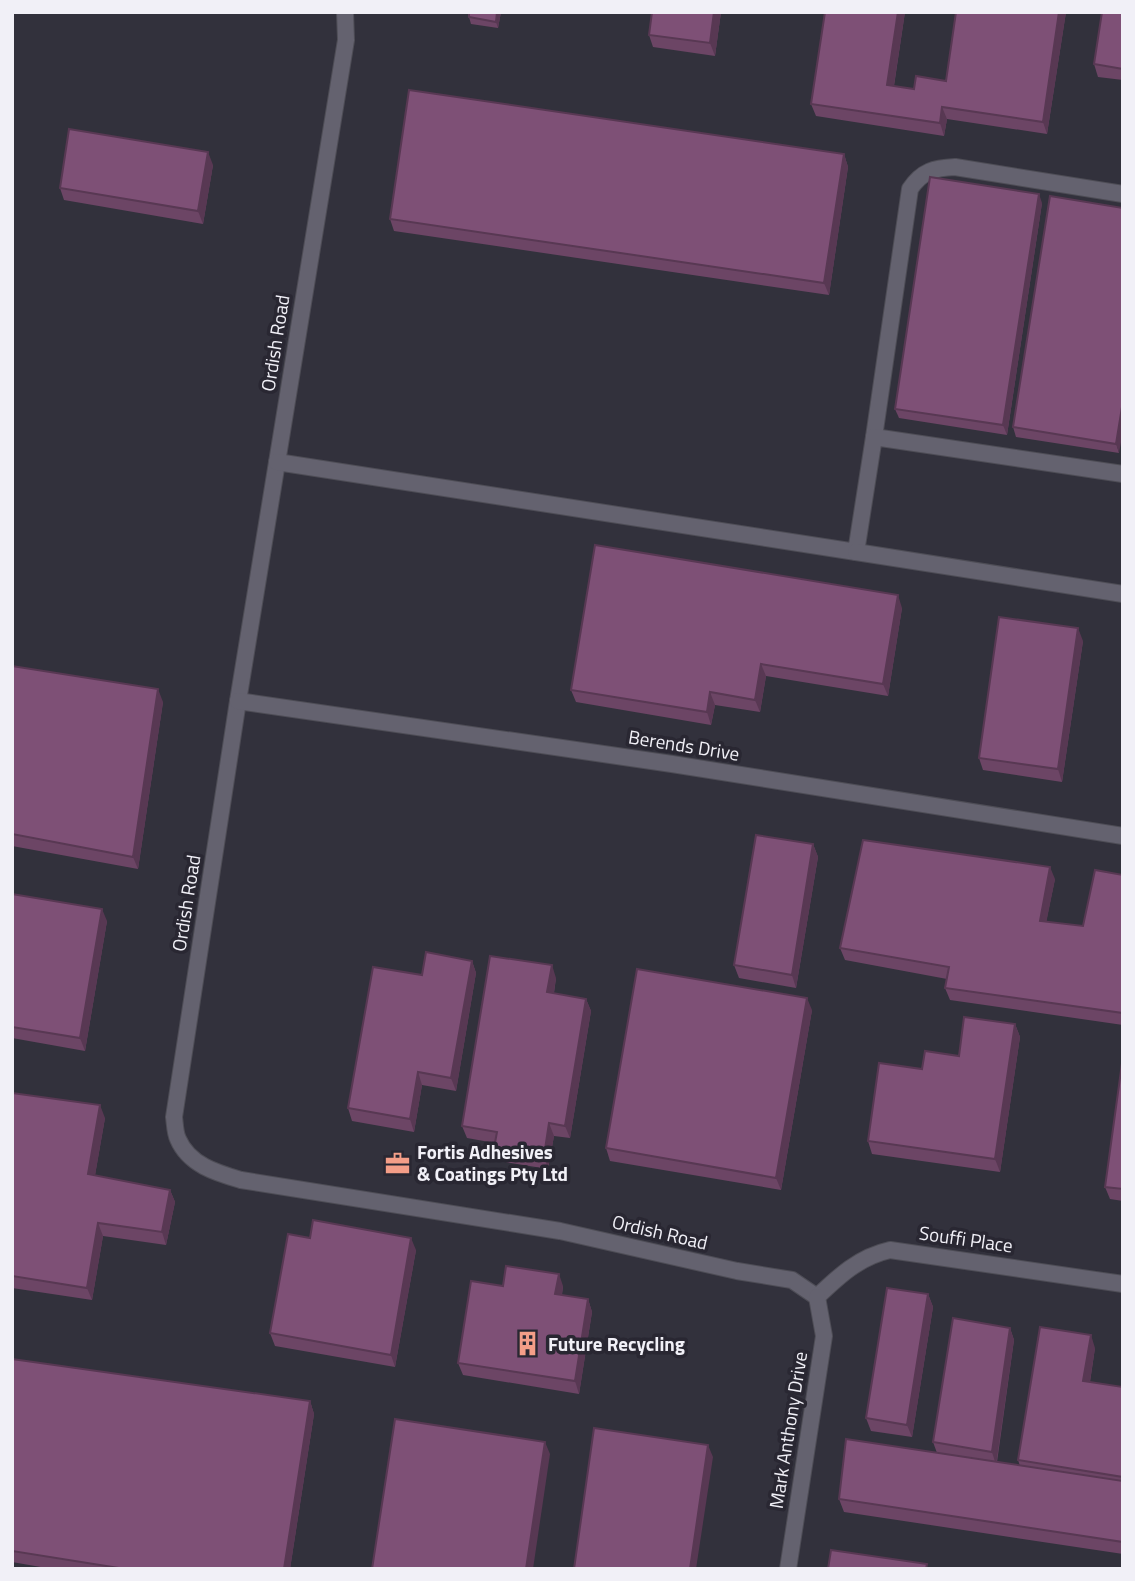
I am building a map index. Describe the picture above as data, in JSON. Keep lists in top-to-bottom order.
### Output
{
  "streets": {
    "street": [
      "Ordish Road",
      "Berends Drive",
      "Souffi Place",
      "Mark Anthony Drive"
    ]
  },
  "crossings": [
    ["Ordish Road", "Berends Drive"],
    ["Ordish Road", "Souffi Place"],
    ["Ordish Road", "Mark Anthony Drive"],
    ["Souffi Place", "Mark Anthony Drive"]
  ],
  "places": {
    "office": ["Fortis Adhesives & Coatings Pty Ltd"],
    "building": ["Future Recycling"]
  }
}
